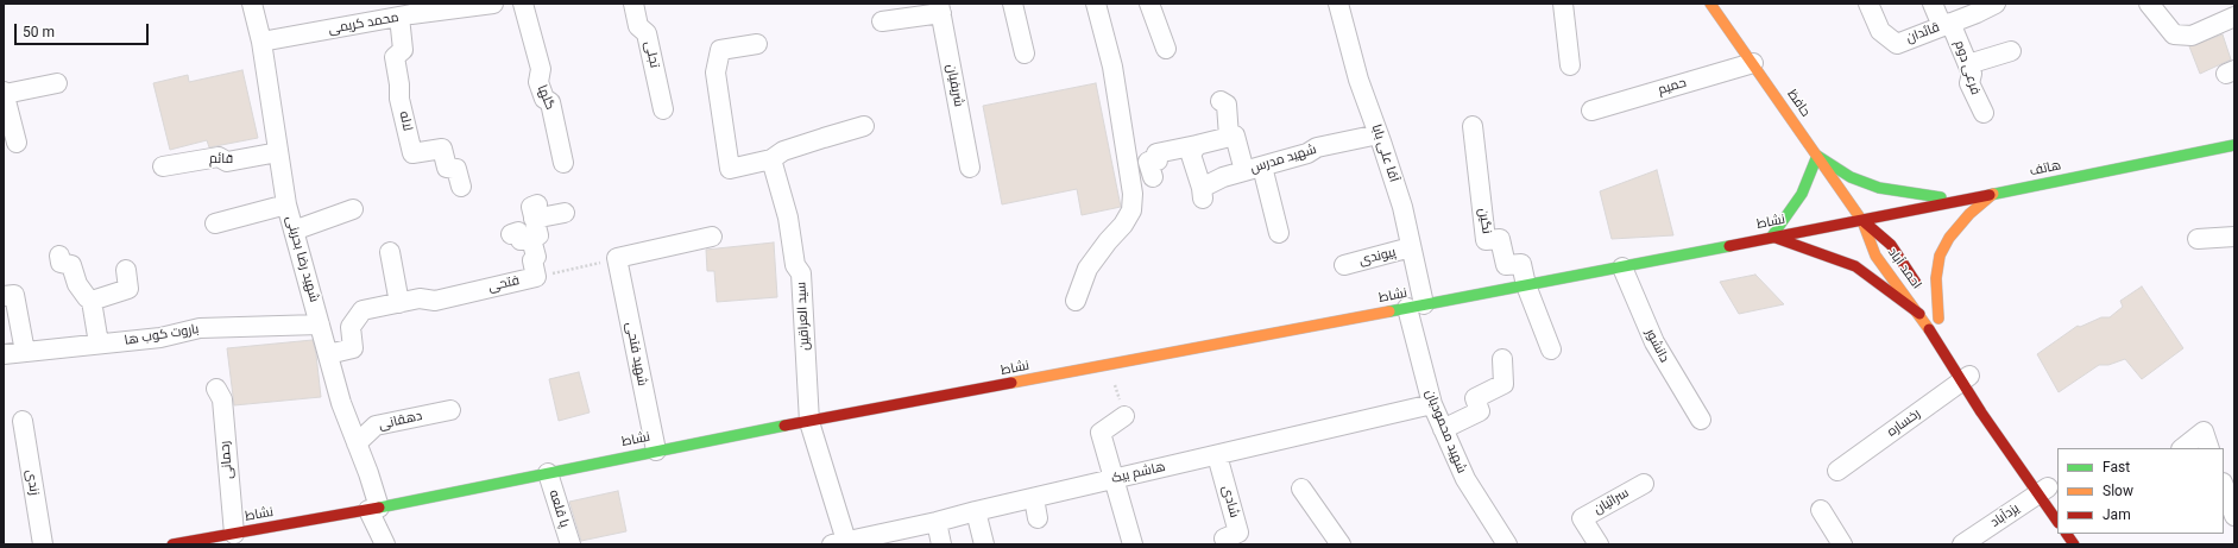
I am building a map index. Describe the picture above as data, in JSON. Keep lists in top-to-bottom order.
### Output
{
  "streets": {
    "main road": [
      "حافظ",
      "هاتف",
      "نشاط",
      "احمد آباد"
    ],
    "street": [
      "محمد کریمی",
      "قائدان",
      "تجلی",
      "فرعی دوم",
      "شریفیان",
      "حمیم",
      "گلها",
      "لاله",
      "آقا علی بابا",
      "قائم",
      "شهید مدرس",
      "نگین",
      "پیوندی",
      "شهید رضا بحرینی",
      "فتحی",
      "سید العراقین",
      "باروت کوب ها",
      "دانشور",
      "شهید فتحی",
      "دهقانی",
      "رخساره",
      "شهید محمودیان",
      "رحمانی",
      "هاشم بیک",
      "زندی",
      "شادی",
      "سرائیان",
      "پا قلعه",
      "یزدآباد"
    ]
  },
  "crossings": [
    ["محمد کریمی", "لاله"],
    ["محمد کریمی", "شهید رضا بحرینی"],
    ["قائدان", "فرعی دوم"],
    ["حمیم", "حافظ"],
    ["حافظ", "هاتف"],
    ["حافظ", "نشاط"],
    ["حافظ", "احمد آباد"],
    ["آقا علی بابا", "شهید مدرس"],
    ["آقا علی بابا", "نشاط"],
    ["آقا علی بابا", "پیوندی"],
    ["آقا علی بابا", "شهید محمودیان"],
    ["قائم", "شهید رضا بحرینی"],
    ["هاتف", "نشاط"],
    ["هاتف", "احمد آباد"],
    ["نگین", "نشاط"],
    ["نشاط", "شهید رضا بحرینی"],
    ["نشاط", "احمد آباد"],
    ["نشاط", "سید العراقین"],
    ["نشاط", "دانشور"],
    ["نشاط", "شهید فتحی"],
    ["نشاط", "شهید محمودیان"],
    ["نشاط", "رحمانی"],
    ["نشاط", "هاشم بیک"],
    ["نشاط", "پا قلعه"],
    ["شهید رضا بحرینی", "فتحی"],
    ["شهید رضا بحرینی", "باروت کوب ها"],
    ["شهید رضا بحرینی", "دهقانی"],
    ["احمد آباد", "رخساره"],
    ["احمد آباد", "یزدآباد"],
    ["فتحی", "شهید فتحی"],
    ["سید العراقین", "هاشم بیک"],
    ["شهید محمودیان", "هاشم بیک"],
    ["هاشم بیک", "شادی"]
  ],
  "legend": ["Fast", "Slow", "Jam"],
  "scale_bar": "50 m"
}
